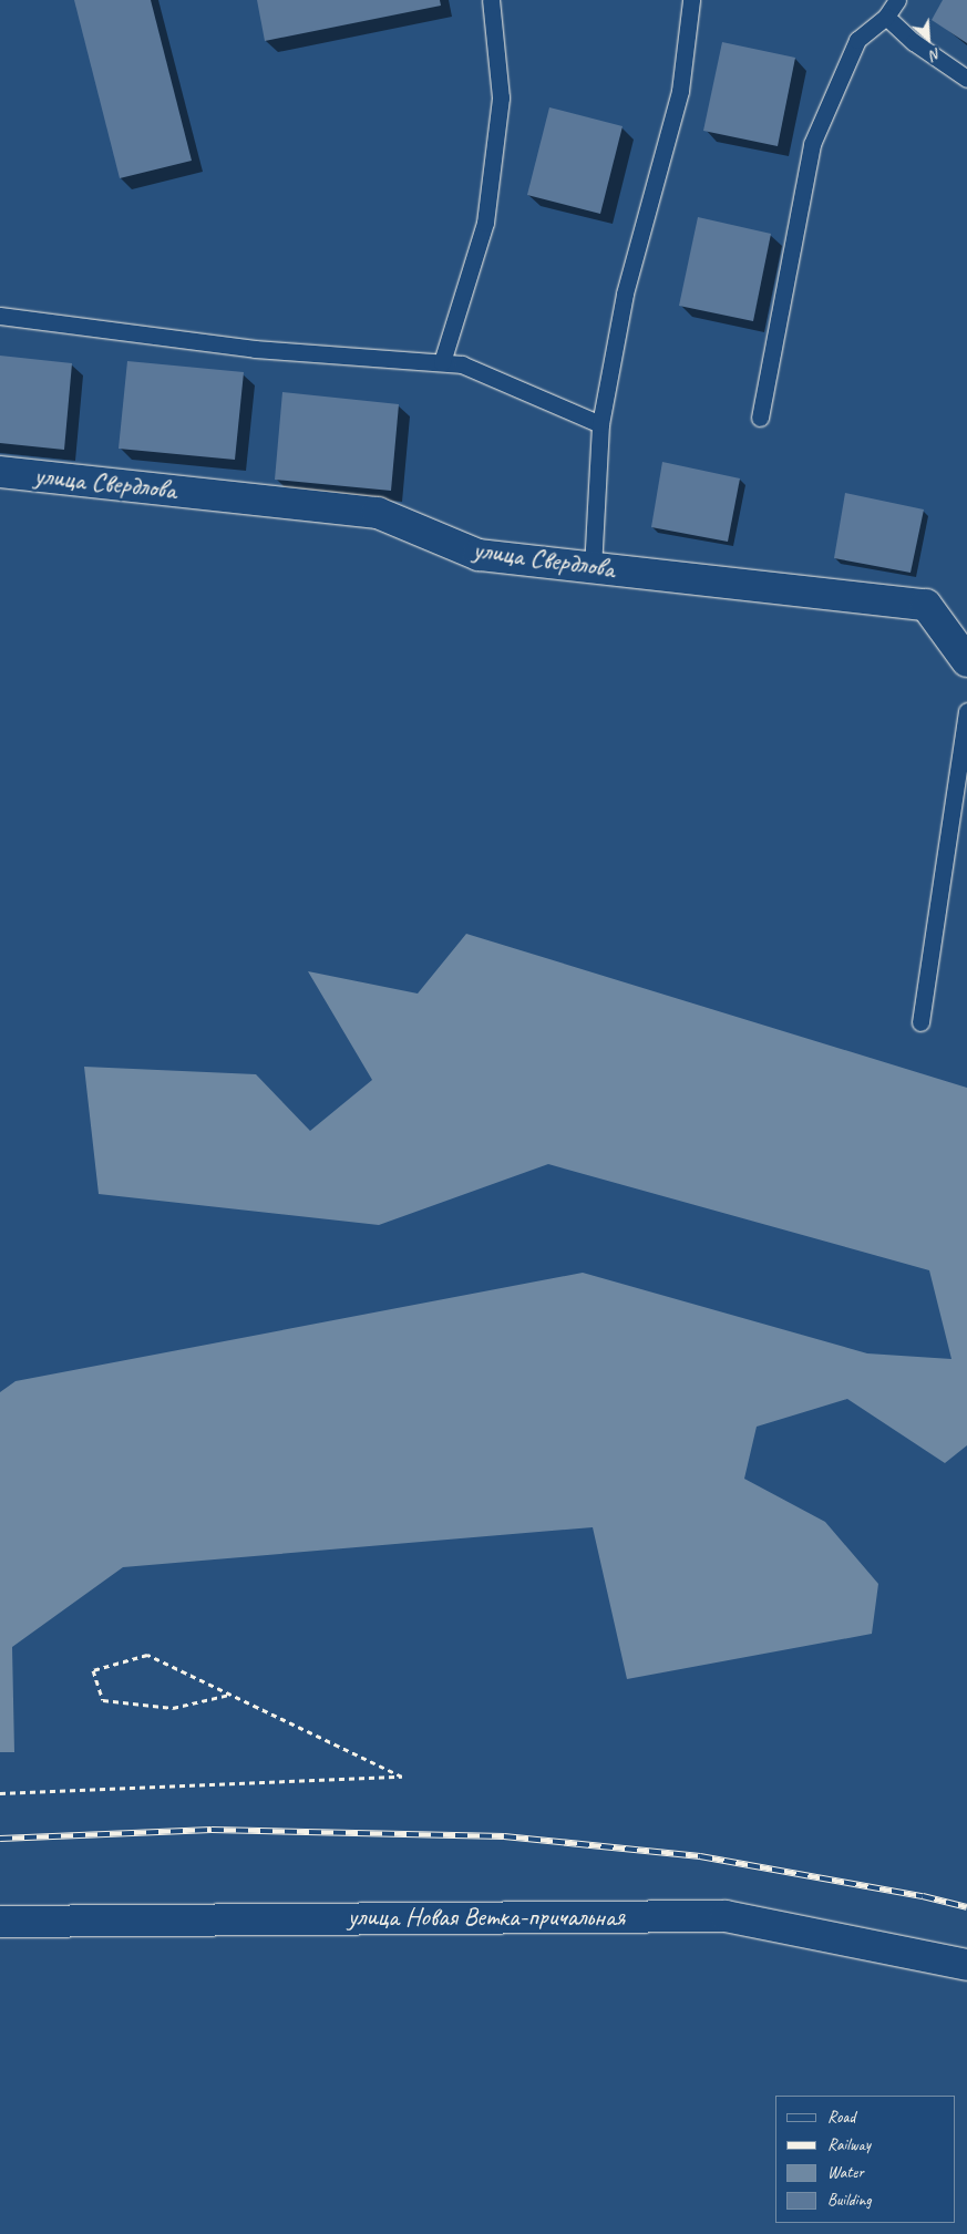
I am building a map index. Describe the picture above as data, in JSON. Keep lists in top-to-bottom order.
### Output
{
  "streets": {
    "street": ["улица Свердлова", "улица Новая Ветка-причальная"]
  },
  "legend": [
    "Road",
    "Railway",
    "Water",
    "Building"
  ],
  "north": "bottom right"
}
